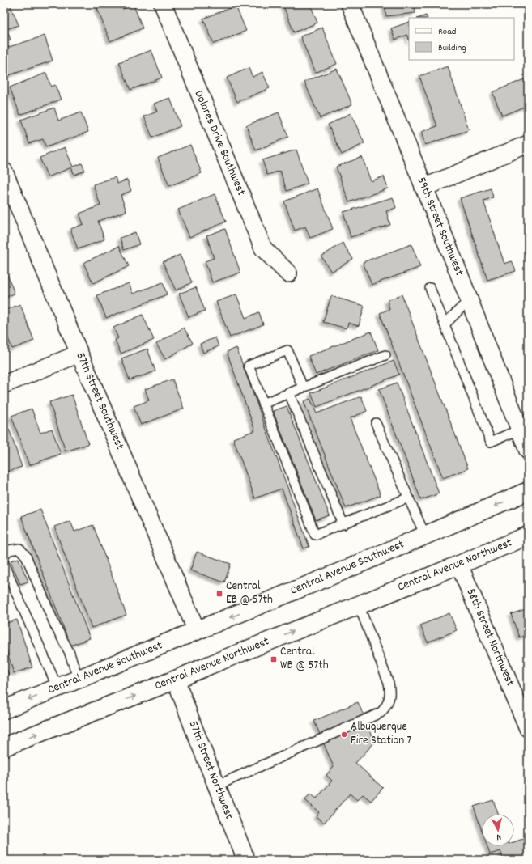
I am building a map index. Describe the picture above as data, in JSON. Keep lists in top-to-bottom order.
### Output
{
  "streets": {
    "main road": ["Central Avenue Northwest", "Central Avenue Southwest"],
    "street": [
      "Dolores Drive Southwest",
      "59th Street Southwest",
      "57th Street Southwest",
      "58th Street Northwest",
      "57th Street Northwest"
    ]
  },
  "crossings": [
    ["57th Street Southwest", "Central Avenue Southwest"],
    ["Central Avenue Northwest", "58th Street Northwest"],
    ["Central Avenue Northwest", "57th Street Northwest"]
  ],
  "one_way": ["Central Avenue Northwest", "Central Avenue Southwest"],
  "places": {
    "transit": ["Central EB @ 57th", "Central WB @ 57th"],
    "other": ["Albuquerque Fire Station 7"]
  },
  "legend": ["Road", "Building"],
  "north": "bottom"
}
